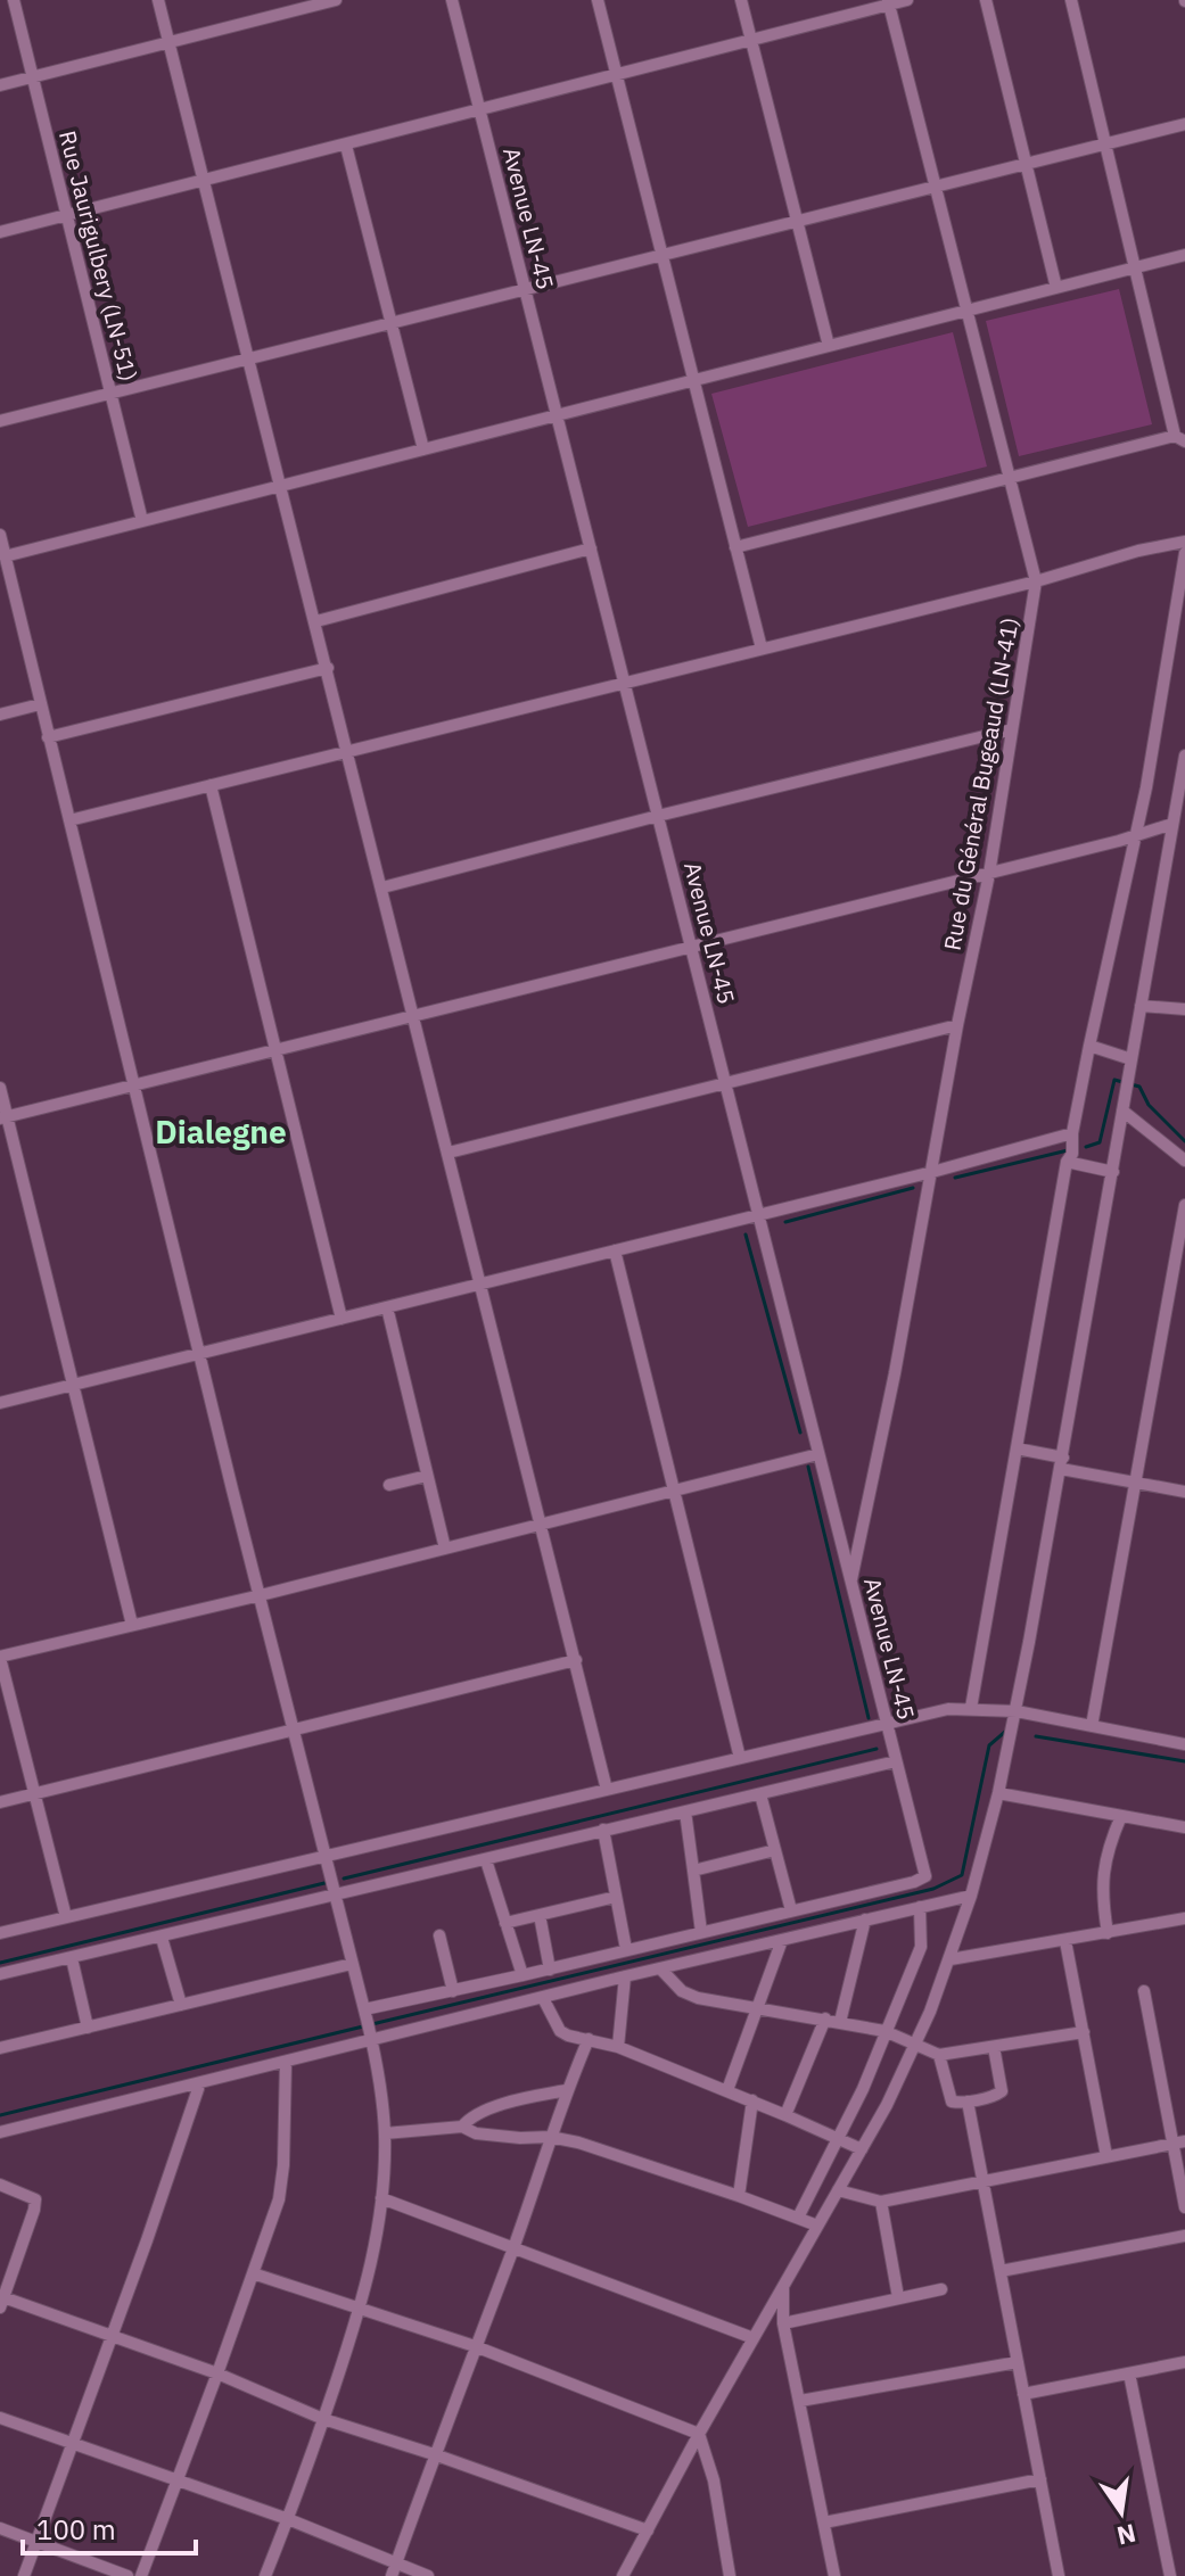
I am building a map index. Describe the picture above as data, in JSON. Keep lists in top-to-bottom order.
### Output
{
  "streets": {
    "street": ["Avenue LN-45", "Rue Jaurigulbery (LN-51)", "Rue du Général Bugeaud (LN-41)"]
  },
  "crossings": [
    ["Avenue LN-45", "Rue du Général Bugeaud (LN-41)"]
  ],
  "districts": ["Dialegne"],
  "scale_bar": "100 m",
  "north": "bottom"
}
